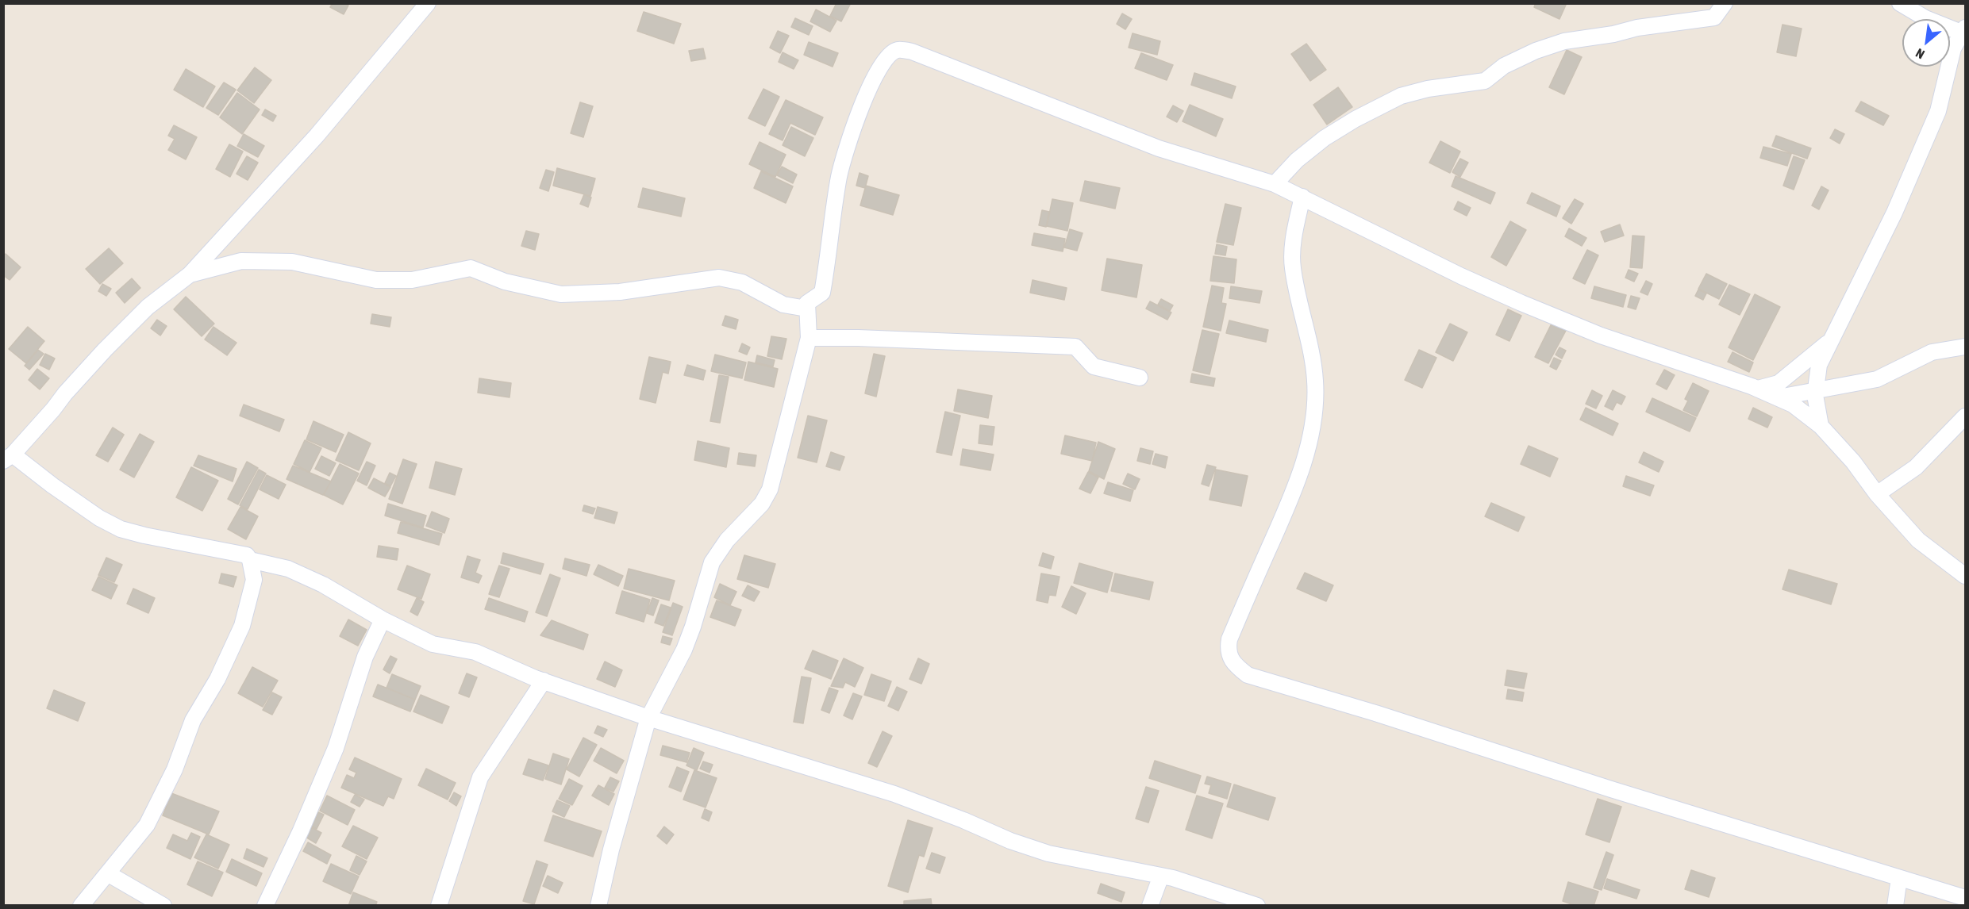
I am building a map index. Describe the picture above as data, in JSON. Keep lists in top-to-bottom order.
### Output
{
  "north": "bottom left"
}
